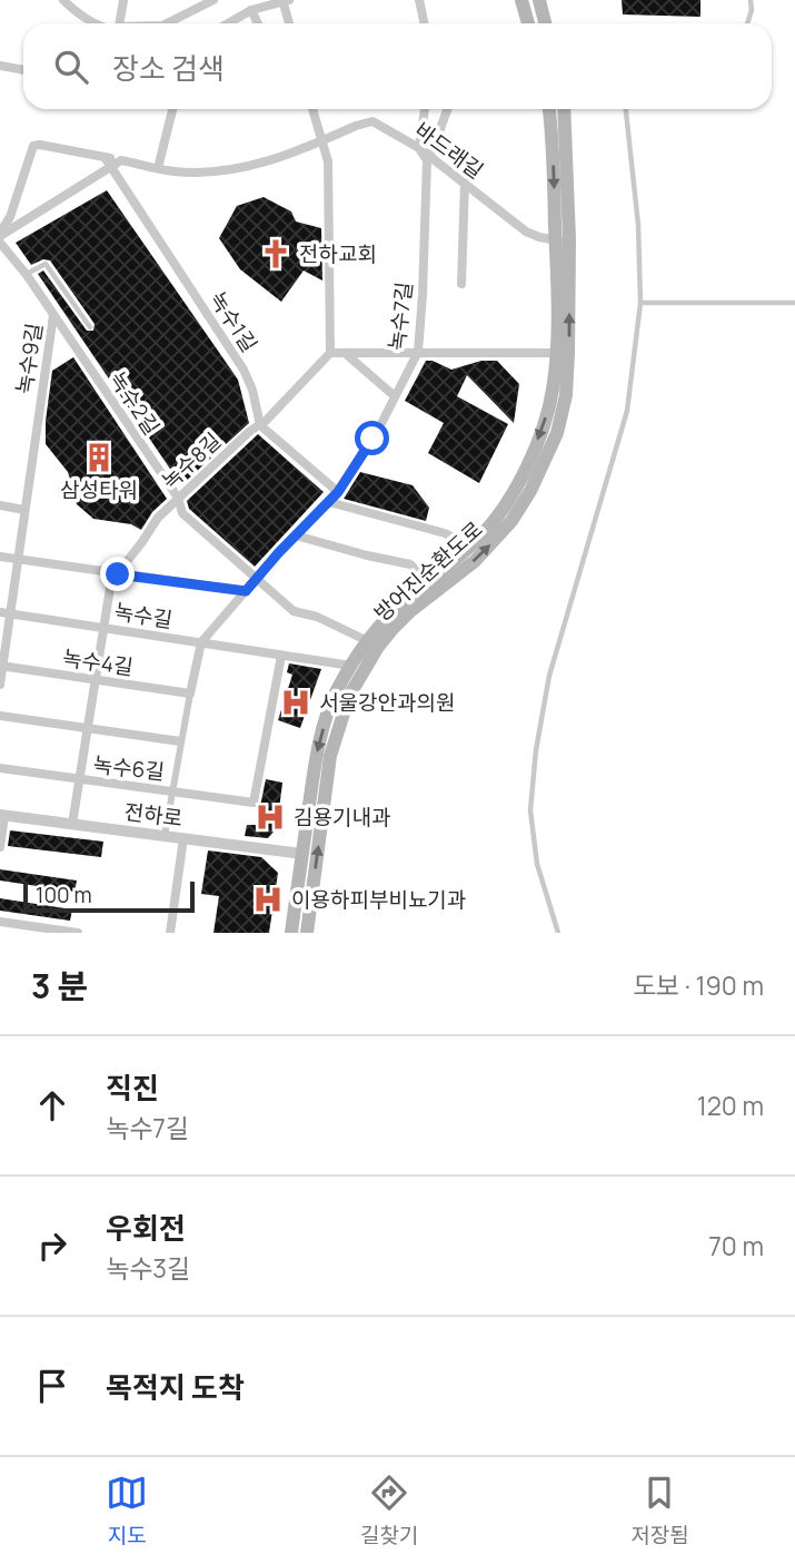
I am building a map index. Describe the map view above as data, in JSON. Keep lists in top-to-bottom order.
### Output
{
  "streets": {
    "main road": ["방어진순환도로"],
    "street": [
      "바드래길",
      "녹수7길",
      "녹수1길",
      "녹수9길",
      "녹수2길",
      "녹수8길",
      "녹수길",
      "녹수4길",
      "녹수6길",
      "전하로"
    ]
  },
  "crossings": [
    ["바드래길", "녹수7길"],
    ["바드래길", "녹수1길"],
    ["바드래길", "방어진순환도로"],
    ["녹수7길", "녹수2길"],
    ["녹수7길", "녹수길"],
    ["녹수7길", "녹수4길"],
    ["녹수7길", "녹수6길"],
    ["녹수7길", "전하로"],
    ["녹수1길", "녹수8길"],
    ["녹수9길", "녹수2길"],
    ["녹수9길", "녹수길"],
    ["녹수9길", "녹수4길"],
    ["녹수2길", "녹수8길"],
    ["녹수2길", "방어진순환도로"],
    ["녹수8길", "녹수길"],
    ["녹수8길", "녹수4길"],
    ["녹수8길", "녹수6길"],
    ["녹수8길", "전하로"],
    ["방어진순환도로", "녹수길"],
    ["방어진순환도로", "전하로"],
    ["녹수길", "녹수6길"]
  ],
  "places": {
    "church": ["전하교회"],
    "building": ["삼성타워"],
    "hospital": ["서울강안과의원", "김용기내과", "이용하피부비뇨기과"]
  },
  "scale_bar": "100 m",
  "page": {
    "search": "장소 검색",
    "scale": "100 m",
    "heading": ["3 분", "도보 · 190 m"],
    "list": [
      ["직진", "녹수7길", "120 m"],
      ["우회전", "녹수3길", "70 m"],
      "목적지 도착"
    ],
    "nav": ["지도", "길찾기", "저장됨"]
  }
}
